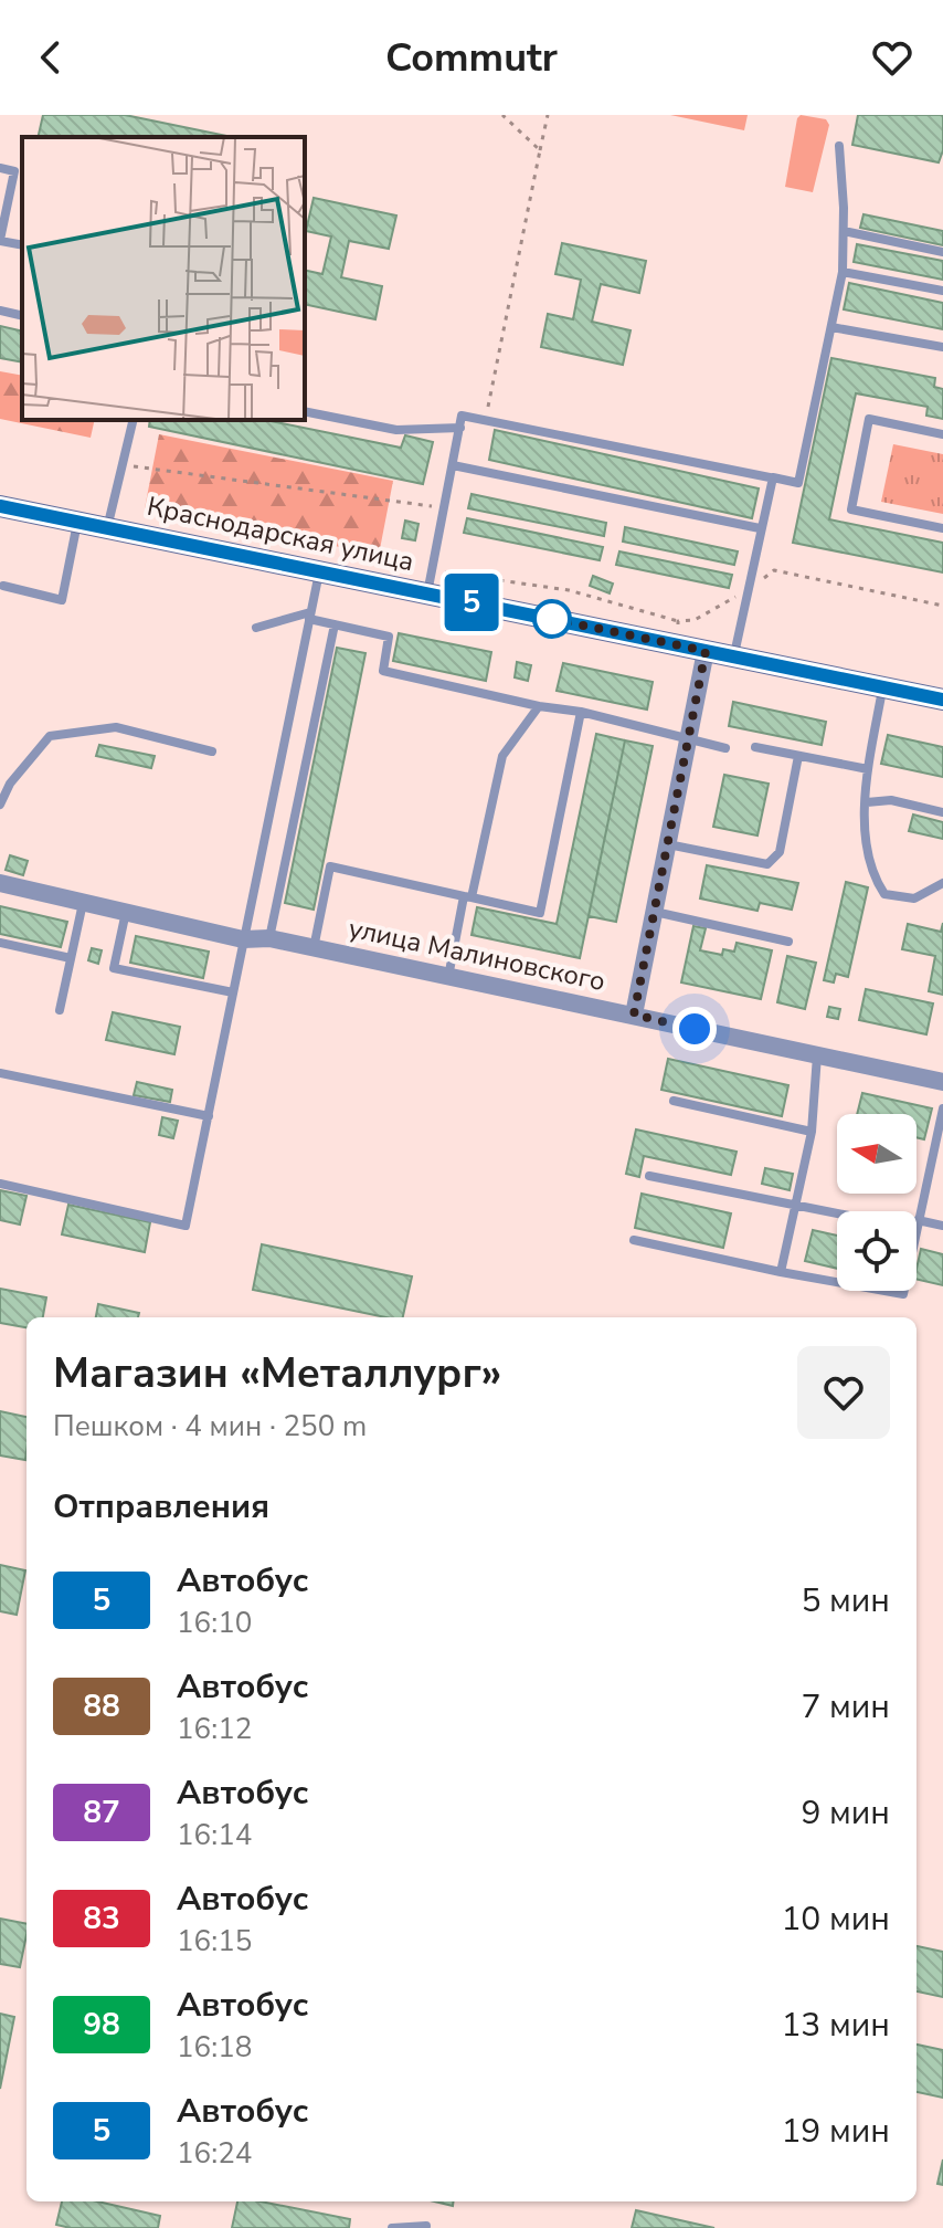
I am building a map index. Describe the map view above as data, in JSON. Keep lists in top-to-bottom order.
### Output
{
  "streets": {
    "main road": ["Краснодарская улица"],
    "street": ["улица Малиновского"]
  },
  "lines": ["bus line 5"],
  "north": "left",
  "page": {
    "header": "Commutr",
    "on_map": "5",
    "heading": [
      ["Магазин «Металлург»", "Пешком · 4 мин · 250 m"],
      "Отправления"
    ],
    "list": [
      {
        "mark": "5",
        "name": "Автобус",
        "note": "16:10",
        "value": "5 мин"
      },
      {
        "mark": "88",
        "name": "Автобус",
        "note": "16:12",
        "value": "7 мин"
      },
      {
        "mark": "87",
        "name": "Автобус",
        "note": "16:14",
        "value": "9 мин"
      },
      {
        "mark": "83",
        "name": "Автобус",
        "note": "16:15",
        "value": "10 мин"
      },
      {
        "mark": "98",
        "name": "Автобус",
        "note": "16:18",
        "value": "13 мин"
      },
      {
        "mark": "5",
        "name": "Автобус",
        "note": "16:24",
        "value": "19 мин"
      }
    ]
  }
}
